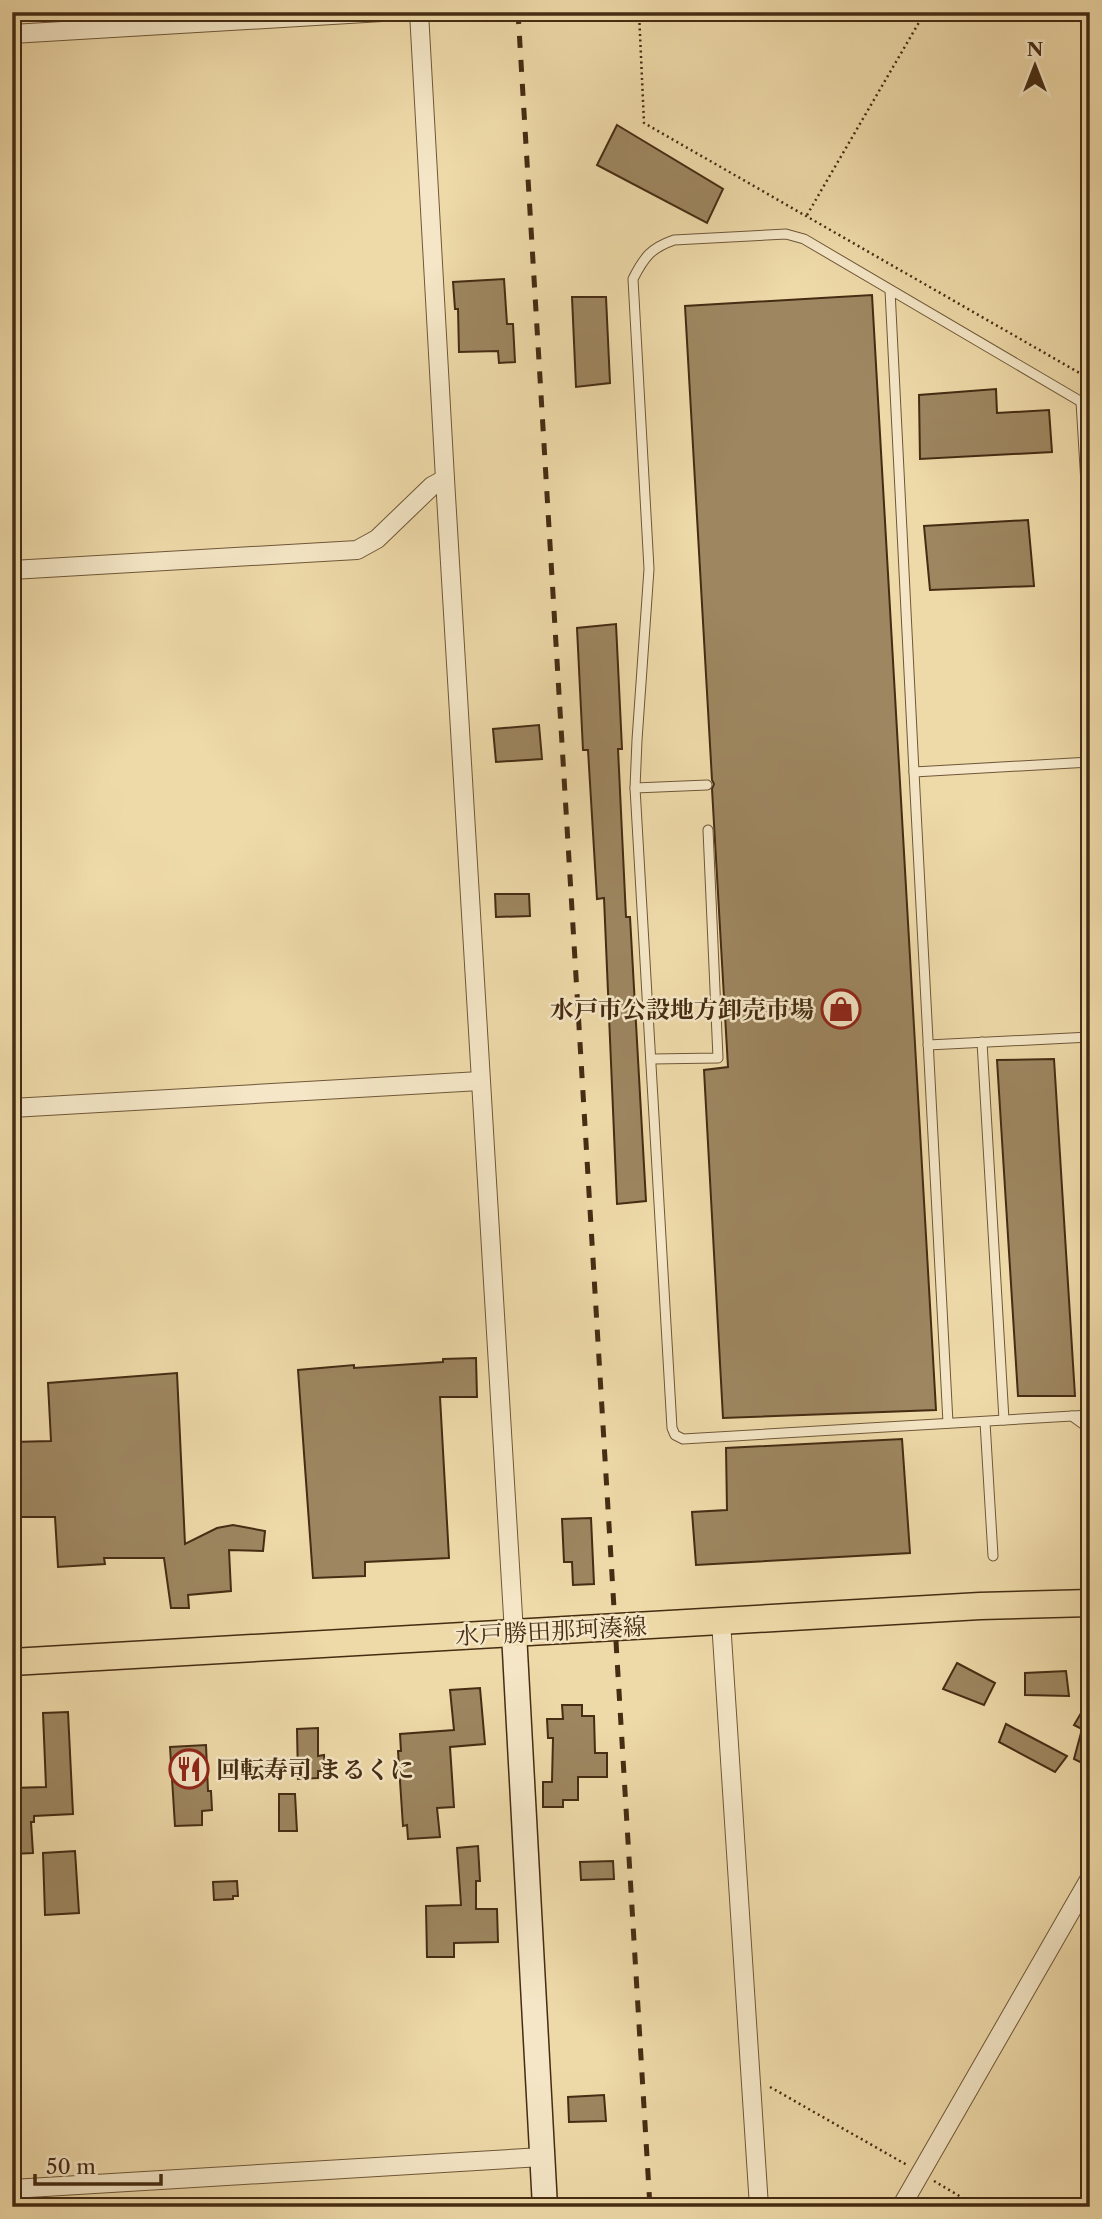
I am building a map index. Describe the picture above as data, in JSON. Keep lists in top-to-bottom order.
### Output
{
  "streets": {
    "main road": ["水戸勝田那珂湊線"]
  },
  "places": {
    "shop": ["水戸市公設地方卸売市場"],
    "restaurant": ["回転寿司 まるくに"]
  },
  "scale_bar": "50 m",
  "north": "top"
}
